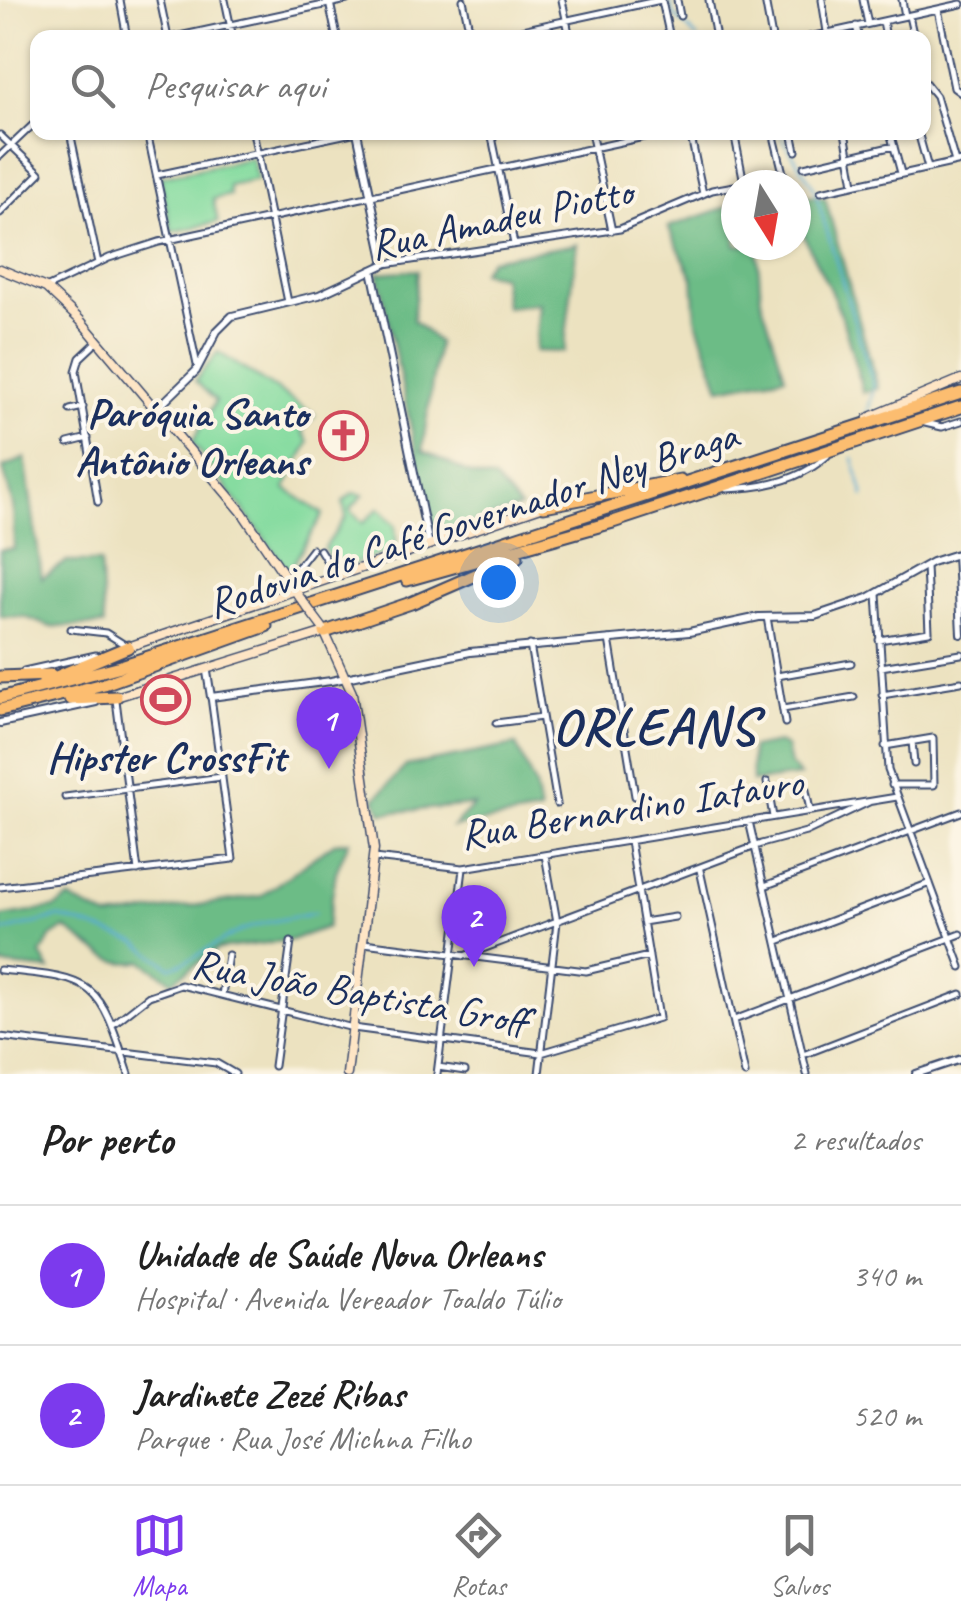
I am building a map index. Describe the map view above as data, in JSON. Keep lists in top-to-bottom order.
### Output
{
  "streets": {
    "highway": ["Rodovia do Café Governador Ney Braga"],
    "street": ["Rua Amadeu Piotto", "Rua Bernardino Iatauro", "Rua João Baptista Groff"]
  },
  "districts": ["ORLEANS"],
  "places": {
    "church": ["Paróquia Santo Antônio Orleans"],
    "sports": ["Hipster CrossFit"]
  },
  "north": "bottom",
  "page": {
    "search": "Pesquisar aqui",
    "pins": ["1", "2"],
    "heading": ["Por perto", "2 resultados"],
    "list": [
      {
        "mark": "1",
        "name": "Unidade de Saúde Nova Orleans",
        "note": "Hospital · Avenida Vereador Toaldo Túlio",
        "value": "340 m"
      },
      {
        "mark": "2",
        "name": "Jardinete Zezé Ribas",
        "note": "Parque · Rua José Michna Filho",
        "value": "520 m"
      }
    ],
    "nav": ["Mapa", "Rotas", "Salvos"]
  }
}
